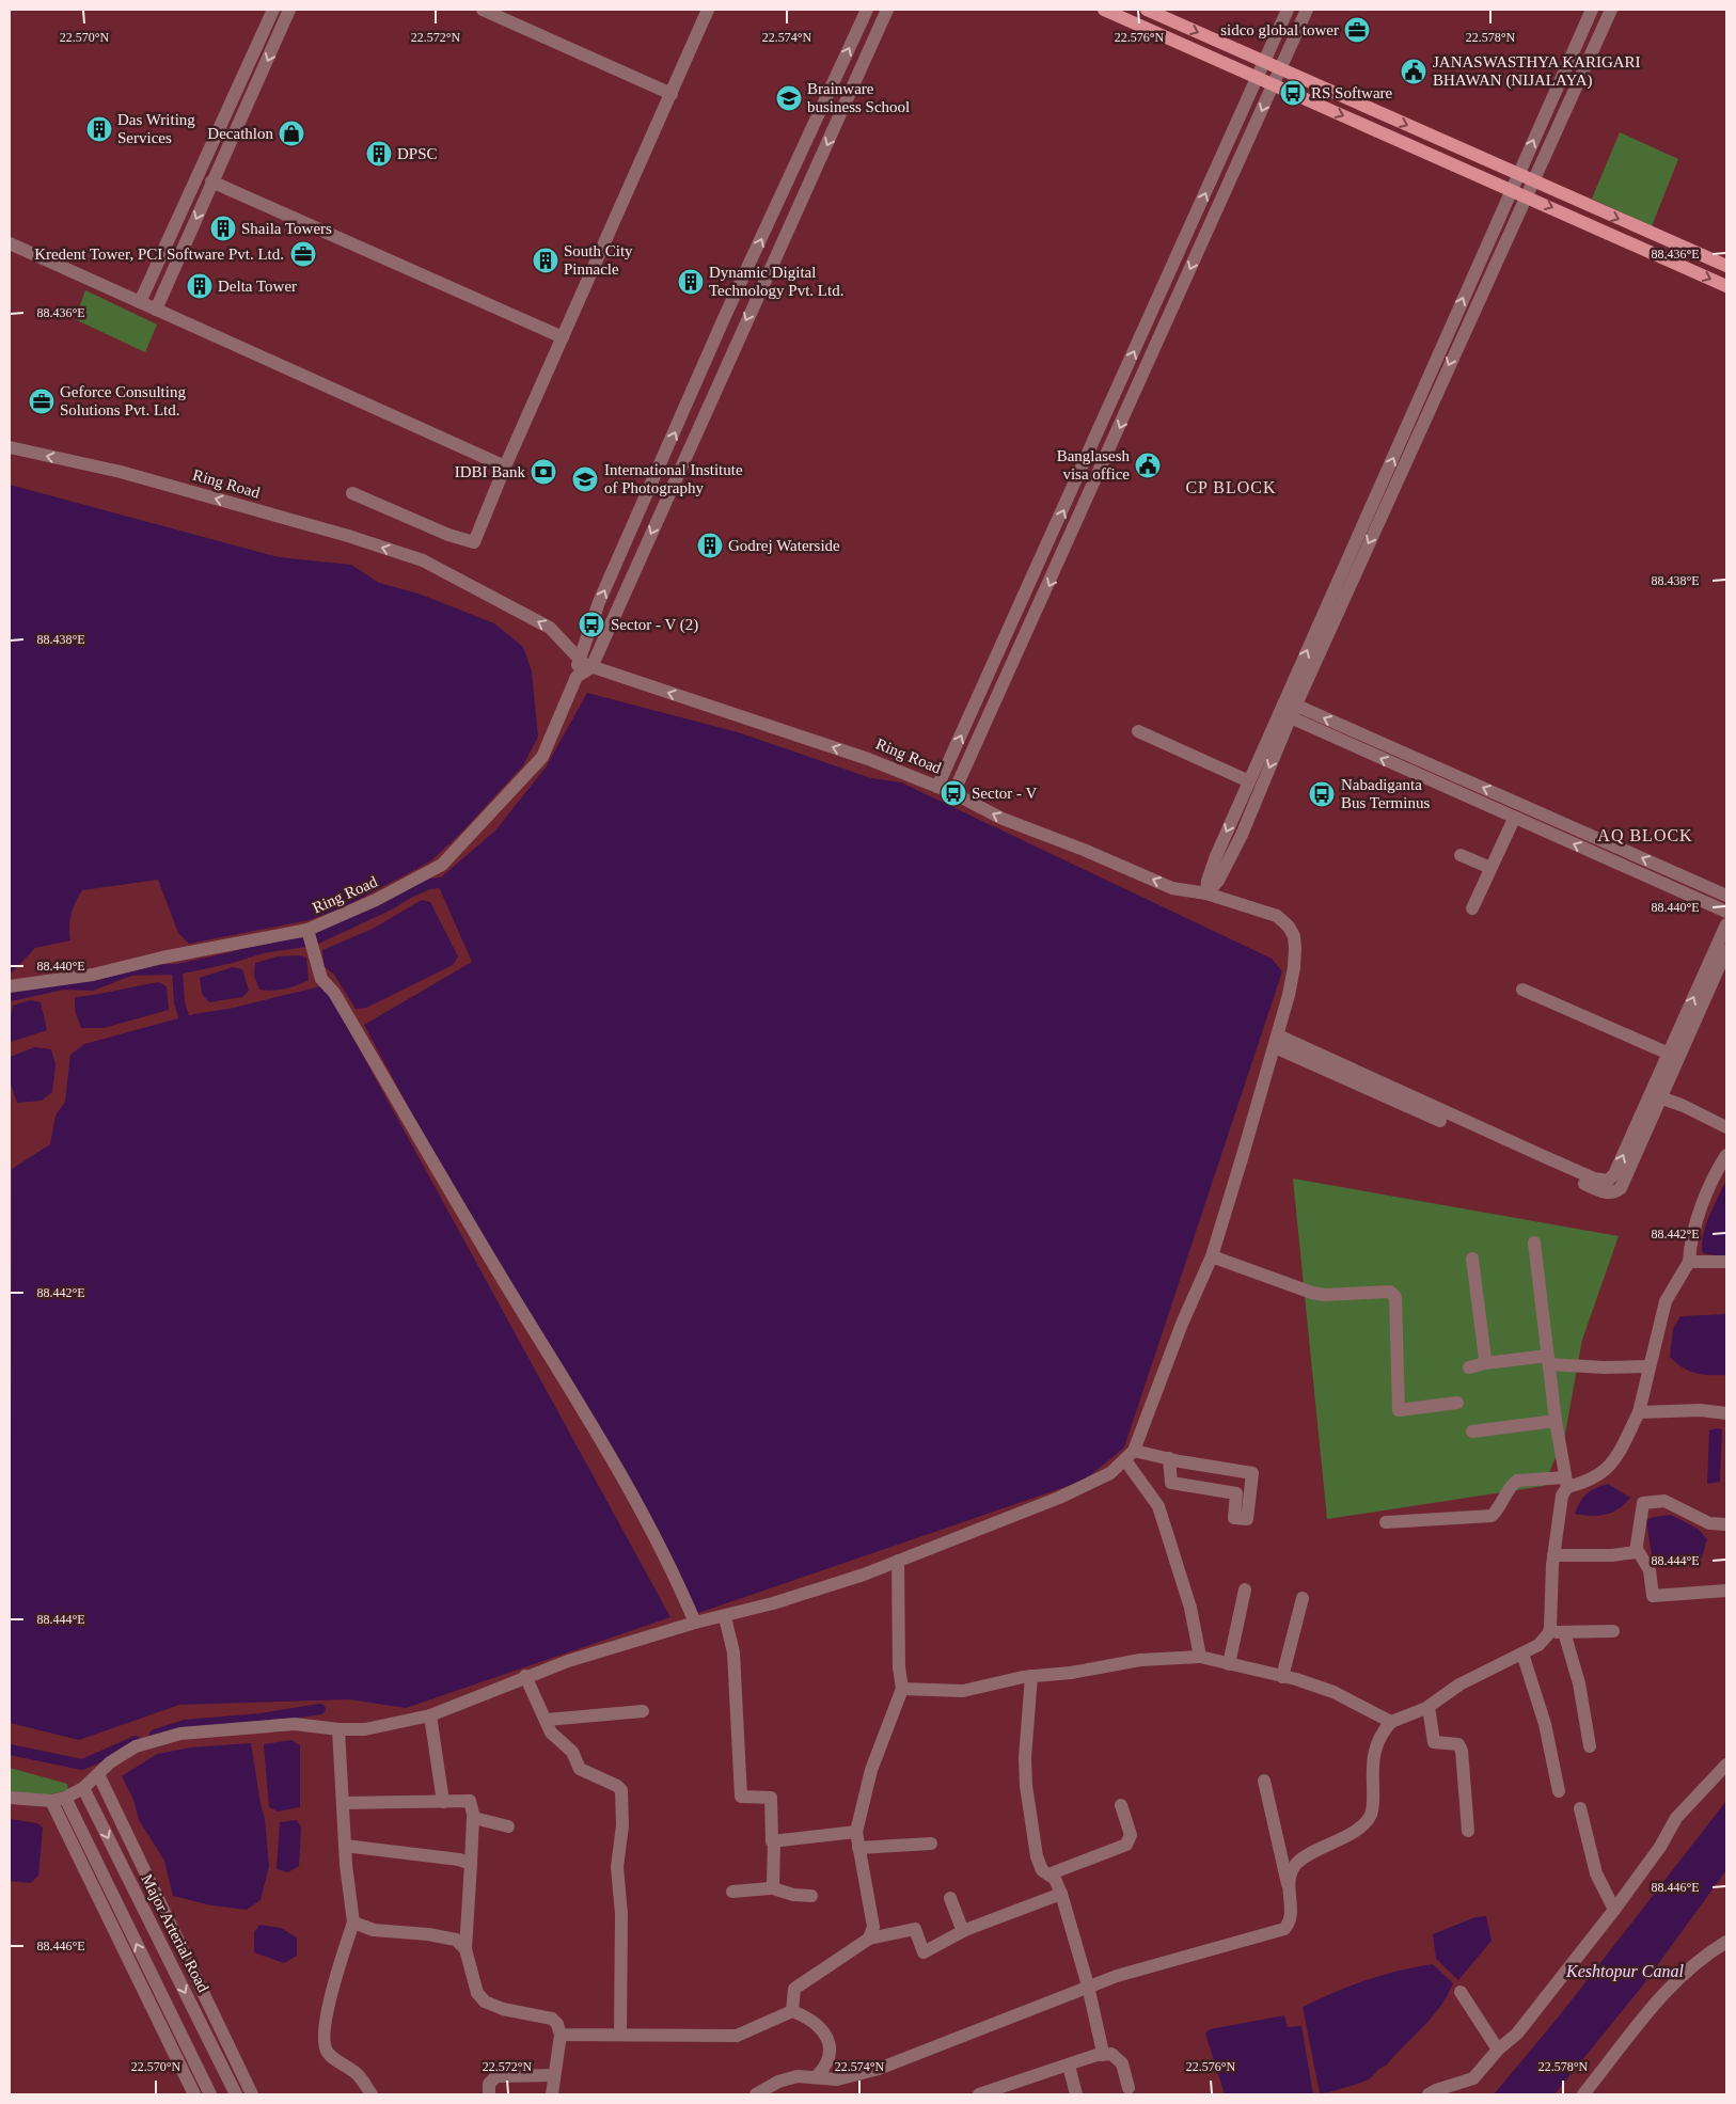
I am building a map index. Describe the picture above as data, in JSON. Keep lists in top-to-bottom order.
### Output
{
  "streets": {
    "street": ["Ring Road", "Major Arterial Road"]
  },
  "one_way": ["Ring Road"],
  "districts": ["CP BLOCK", "AQ BLOCK"],
  "water": ["Keshtopur Canal"],
  "places": {
    "office": ["sidco global tower", "Kredent Tower, PCI Software Pvt. Ltd.", "Geforce Consulting Solutions Pvt. Ltd."],
    "public building": ["JANASWASTHYA KARIGARI BHAWAN (NIJALAYA)", "Banglasesh visa office"],
    "bus stop": [
      "RS Software",
      "Sector - V (2)",
      "Sector - V",
      "Nabadiganta Bus Terminus"
    ],
    "school or university": ["Brainware business School", "International Institute of Photography"],
    "building": [
      "Das Writing Services",
      "DPSC",
      "Shaila Towers",
      "South City Pinnacle",
      "Dynamic Digital Technology Pvt. Ltd.",
      "Delta Tower",
      "Godrej Waterside"
    ],
    "shop": ["Decathlon"],
    "bank": ["IDBI Bank"]
  },
  "coordinates": [
    "22.570°N",
    "22.572°N",
    "22.574°N",
    "22.576°N",
    "22.578°N",
    "88.436°E",
    "88.438°E",
    "88.440°E",
    "88.442°E",
    "88.444°E",
    "88.446°E"
  ]
}
